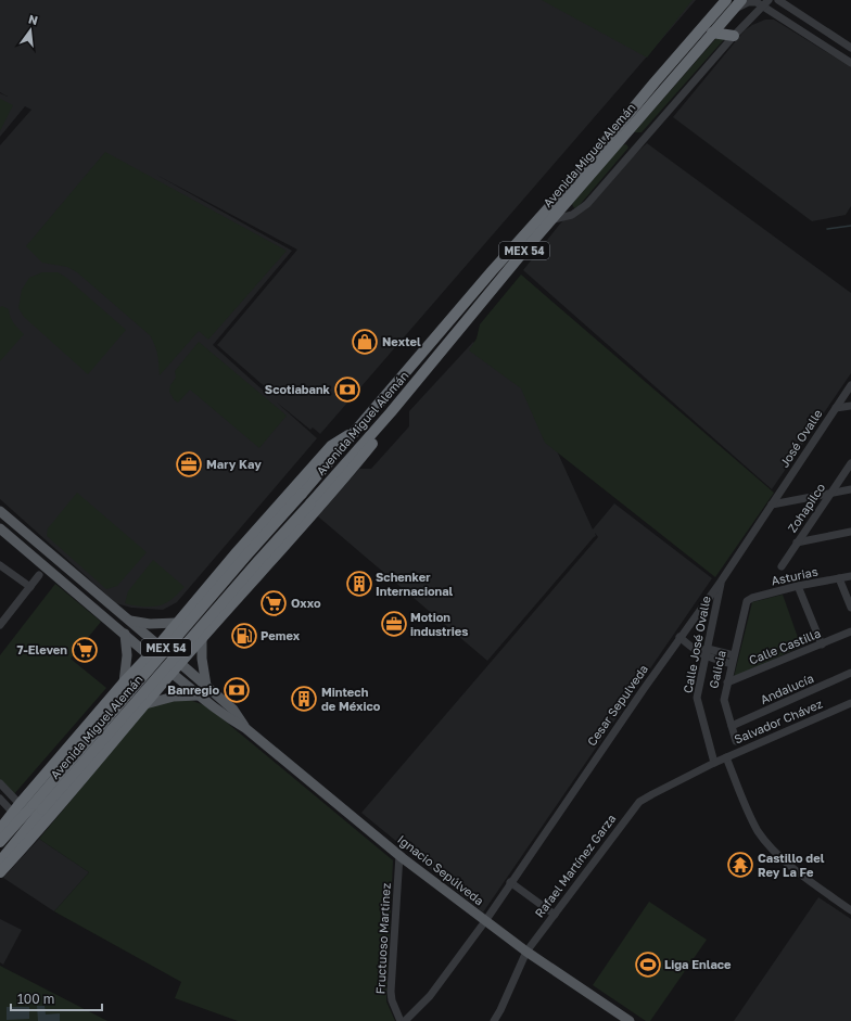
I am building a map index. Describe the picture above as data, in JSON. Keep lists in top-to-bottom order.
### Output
{
  "streets": {
    "highway": ["Avenida Miguel Alemán", "MEX 54"],
    "main road": ["Ignacio Sepúlveda"],
    "street": [
      "José Ovalle",
      "Zohapilco",
      "Asturias",
      "Calle José Ovalle",
      "Calle Castilla",
      "Galicia",
      "Andalucía",
      "Cesar Sepulveda",
      "Salvador Chávez",
      "Rafael Martínez Garza",
      "Fructuoso Martinez"
    ]
  },
  "crossings": [
    ["José Ovalle", "Cesar Sepulveda"],
    ["Asturias", "Galicia"],
    ["Calle José Ovalle", "Cesar Sepulveda"],
    ["Calle José Ovalle", "Salvador Chávez"],
    ["Calle José Ovalle", "Rafael Martínez Garza"],
    ["Calle Castilla", "Galicia"],
    ["Galicia", "Andalucía"],
    ["Cesar Sepulveda", "Ignacio Sepúlveda"],
    ["Salvador Chávez", "Rafael Martínez Garza"],
    ["Rafael Martínez Garza", "Ignacio Sepúlveda"],
    ["Ignacio Sepúlveda", "Fructuoso Martinez"]
  ],
  "places": {
    "shop": ["Nextel"],
    "bank": ["Scotiabank", "Banregio"],
    "office": ["Mary Kay", "Motion industries"],
    "building": ["Schenker Internacional", "Mintech de México"],
    "supermarket": ["Oxxo", "7-Eleven"],
    "fuel station": ["Pemex"],
    "temple": ["Castillo del Rey La Fe"],
    "sports": ["Liga Enlace"]
  },
  "scale_bar": "100 m",
  "north": "top"
}
